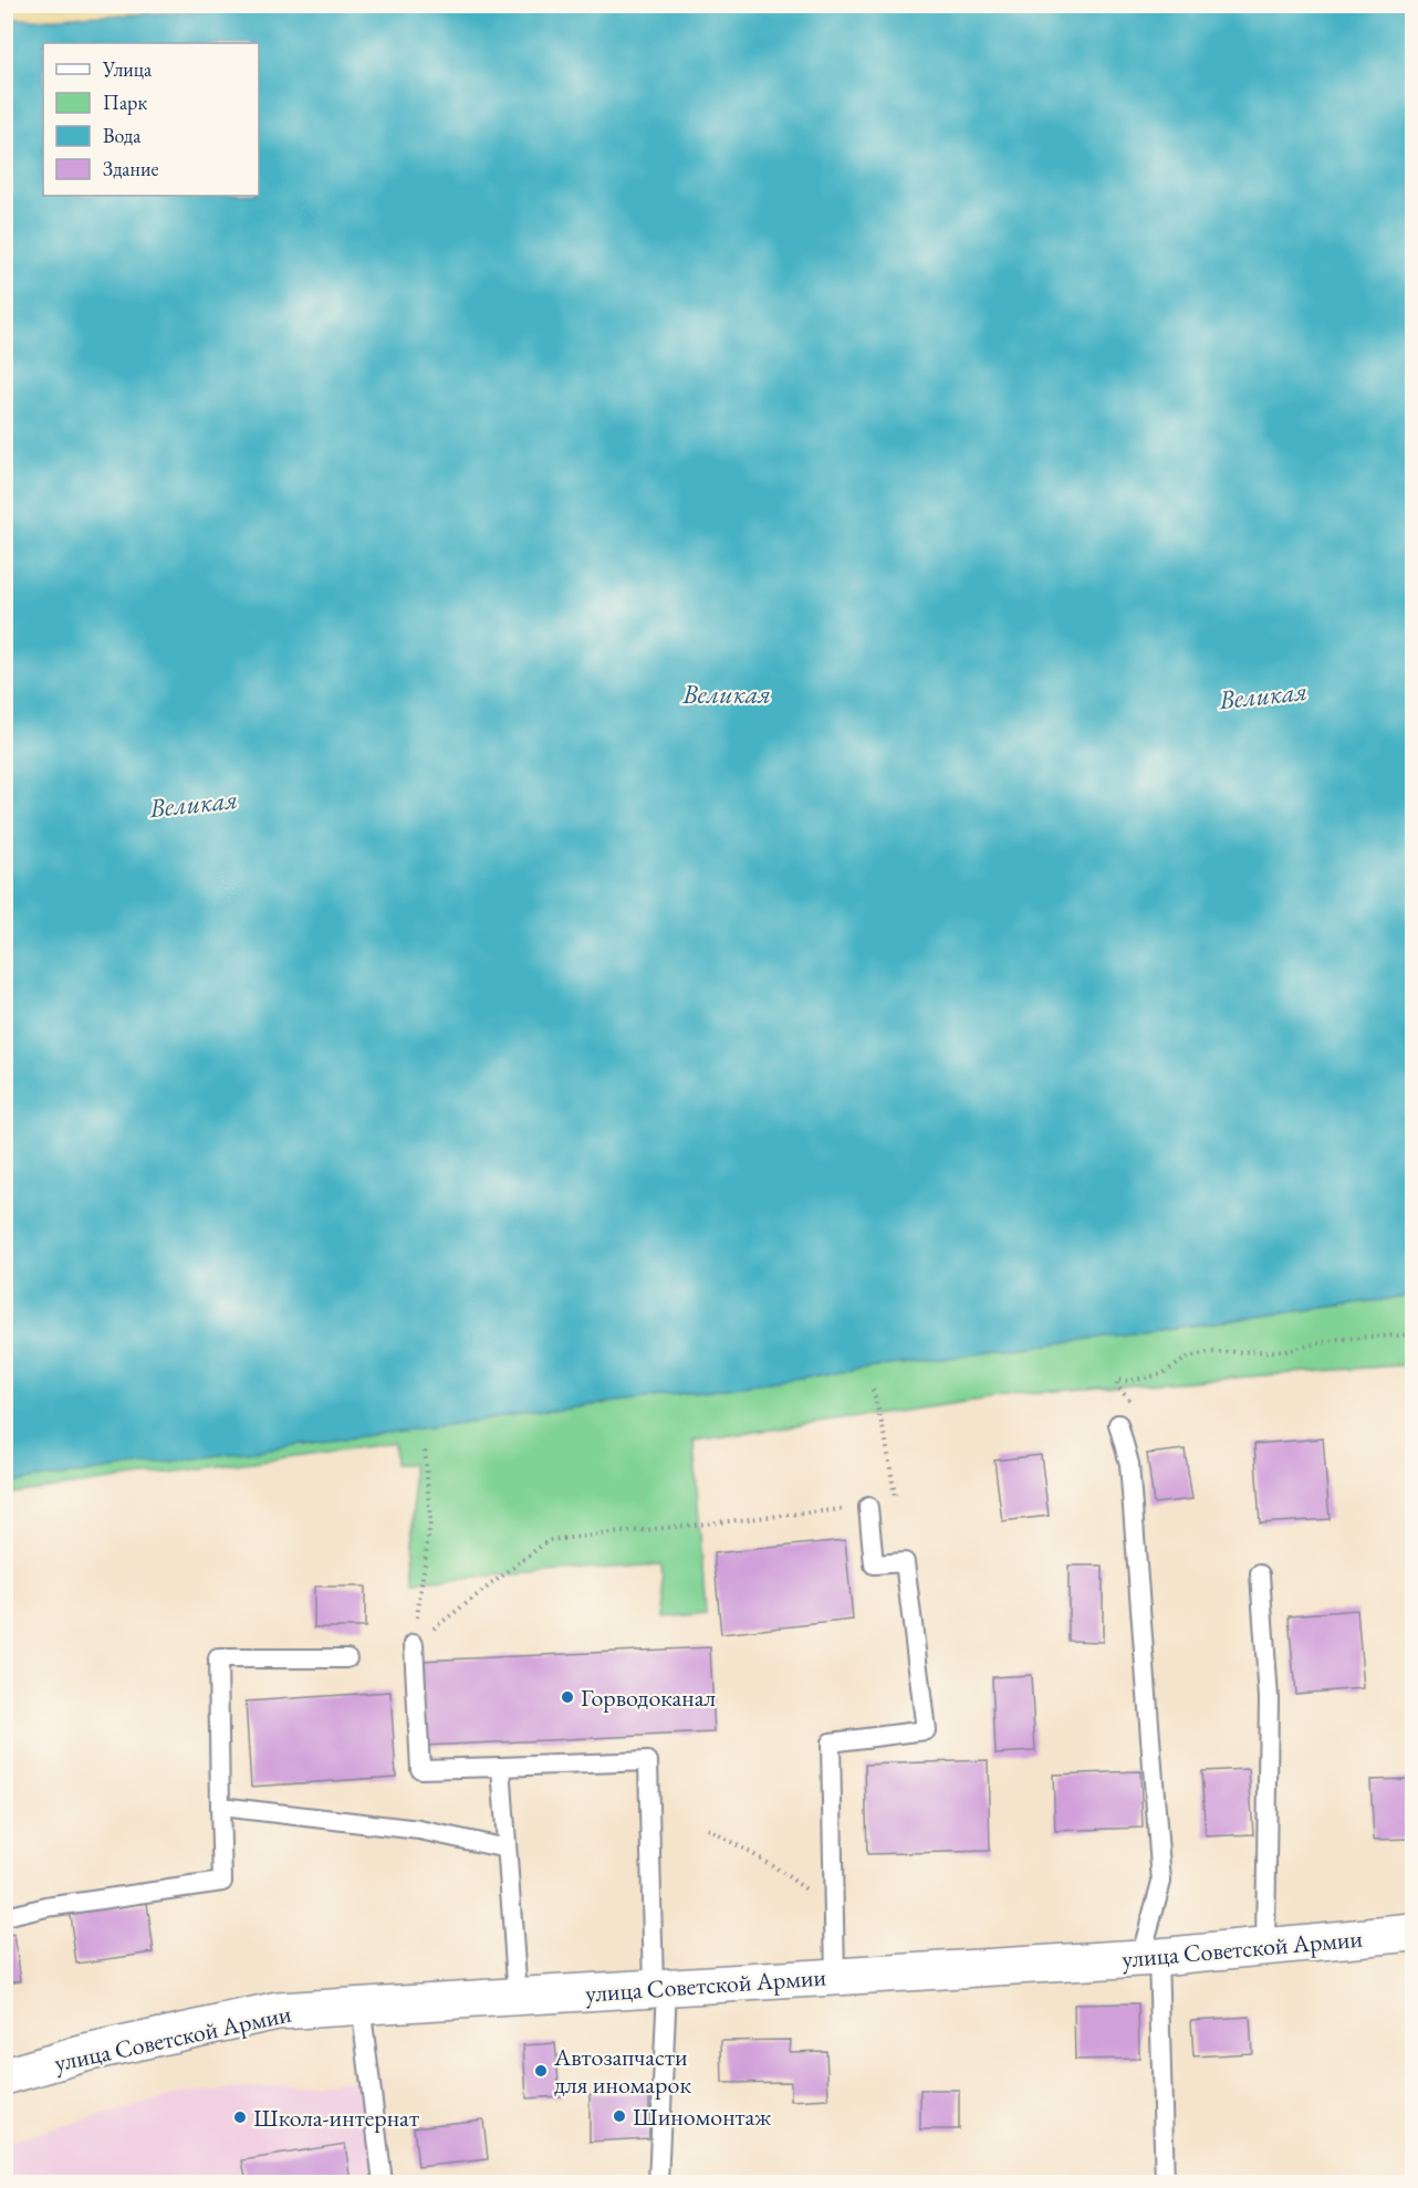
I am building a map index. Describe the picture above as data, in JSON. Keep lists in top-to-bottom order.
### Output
{
  "streets": {
    "main road": ["улица Советской Армии"]
  },
  "water": ["Великая"],
  "places": [
    "Горводоканал",
    "Автозапчасти для иномарок",
    "Шиномонтаж",
    "Школа-интернат"
  ],
  "legend": [
    "Улица",
    "Парк",
    "Вода",
    "Здание"
  ]
}
